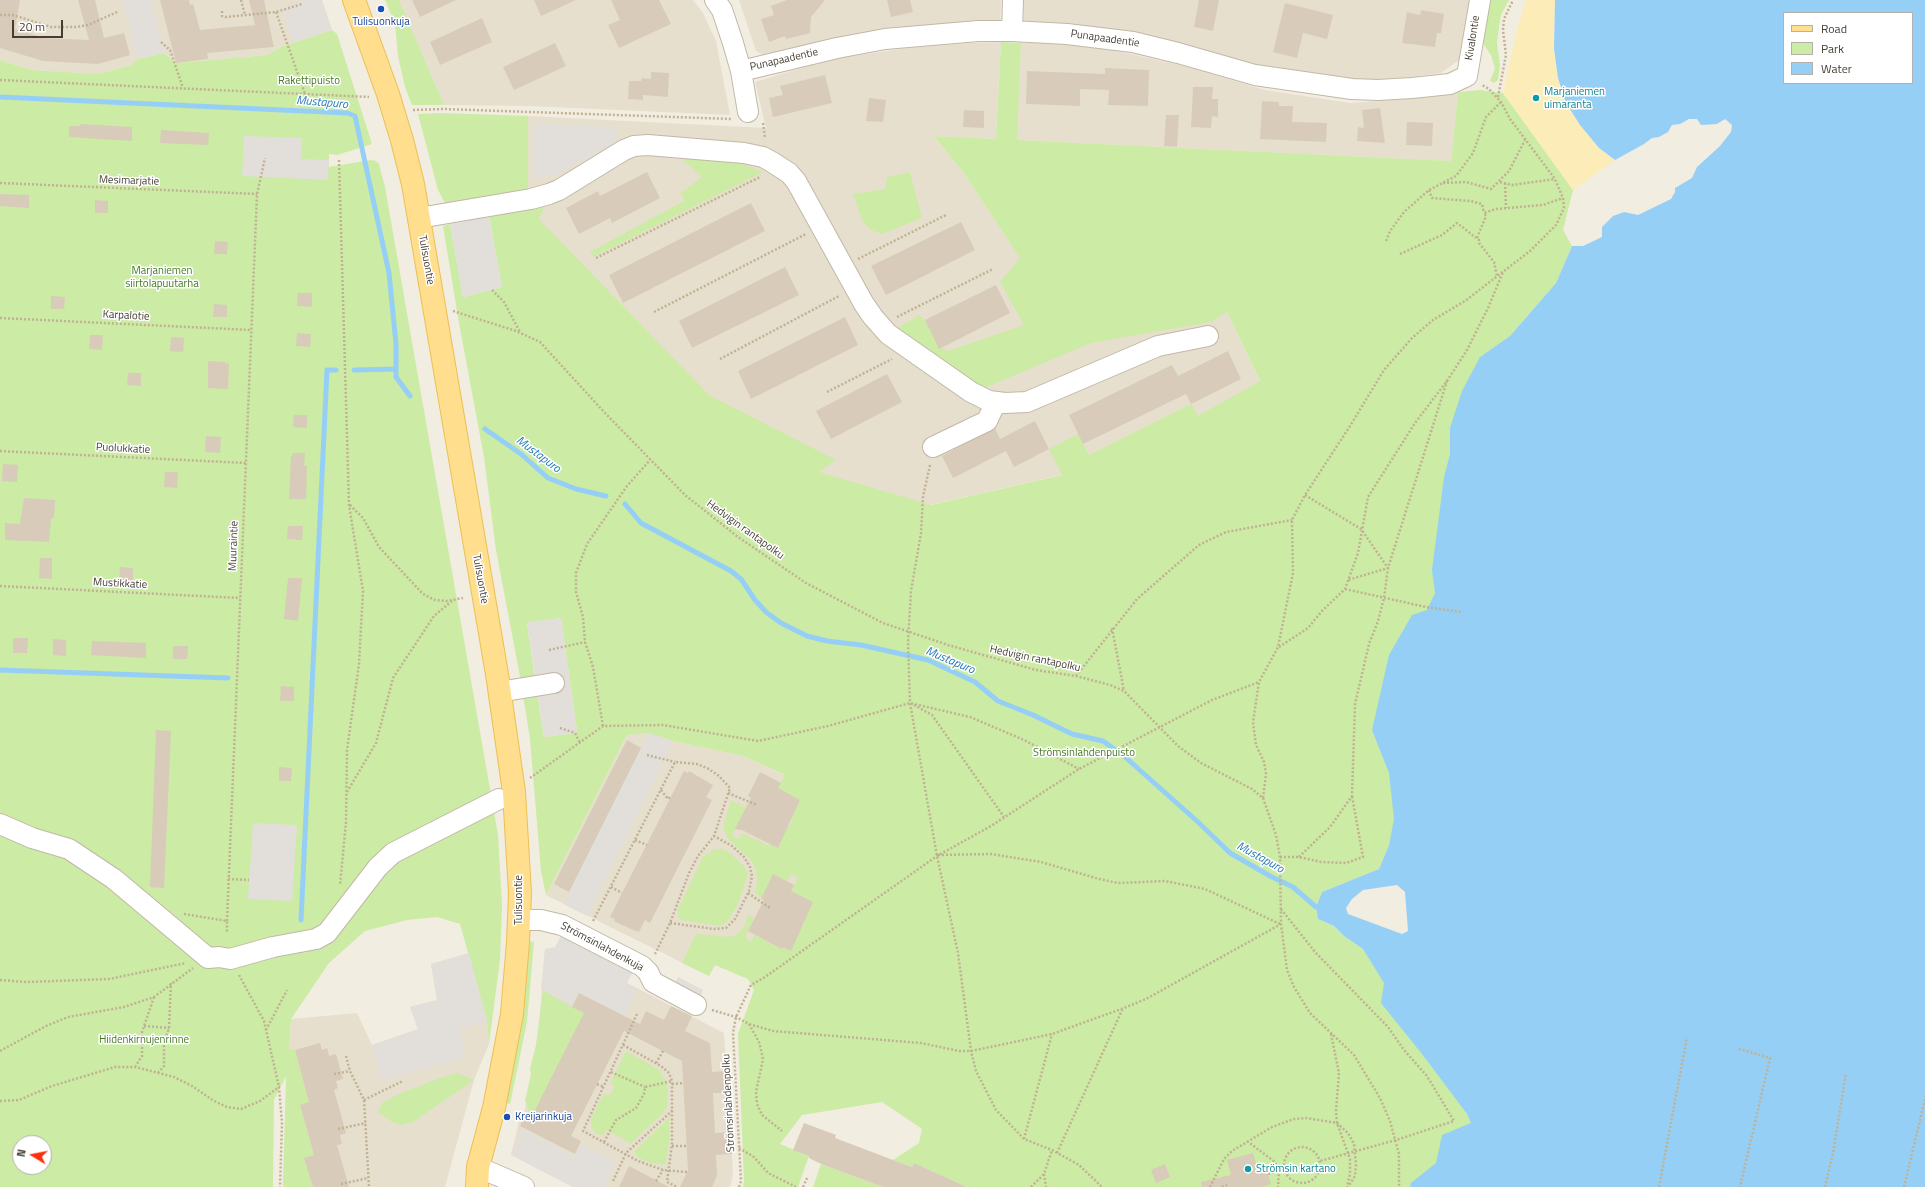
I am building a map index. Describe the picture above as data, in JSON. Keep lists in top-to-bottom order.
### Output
{
  "streets": {
    "main road": ["Tulisuontie"],
    "street": ["Kivalontie", "Punapaadentie", "Strömsinlahdenkuja"],
    "path": [
      "Mesimarjatie",
      "Karpalotie",
      "Puolukkatie",
      "Hedvigin rantapolku",
      "Muuraintie",
      "Mustikkatie",
      "Strömsinlahdenpolku"
    ]
  },
  "crossings": [
    ["Kivalontie", "Punapaadentie"],
    ["Mesimarjatie", "Muuraintie"],
    ["Tulisuontie", "Strömsinlahdenkuja"],
    ["Karpalotie", "Muuraintie"],
    ["Puolukkatie", "Muuraintie"],
    ["Hedvigin rantapolku", "Strömsinlahdenpolku"],
    ["Muuraintie", "Mustikkatie"]
  ],
  "water": ["Mustapuro"],
  "parks": [
    "Rakettipuisto",
    "Marjaniemen siirtolapuutarha",
    "Strömsinlahdenpuisto",
    "Hiidenkirnujenrinne"
  ],
  "places": [
    "Tulisuonkuja",
    "Marjaniemen uimaranta",
    "Kreijarinkuja",
    "Strömsin kartano"
  ],
  "legend": ["Road", "Park", "Water"],
  "scale_bar": "20 m",
  "north": "left"
}
